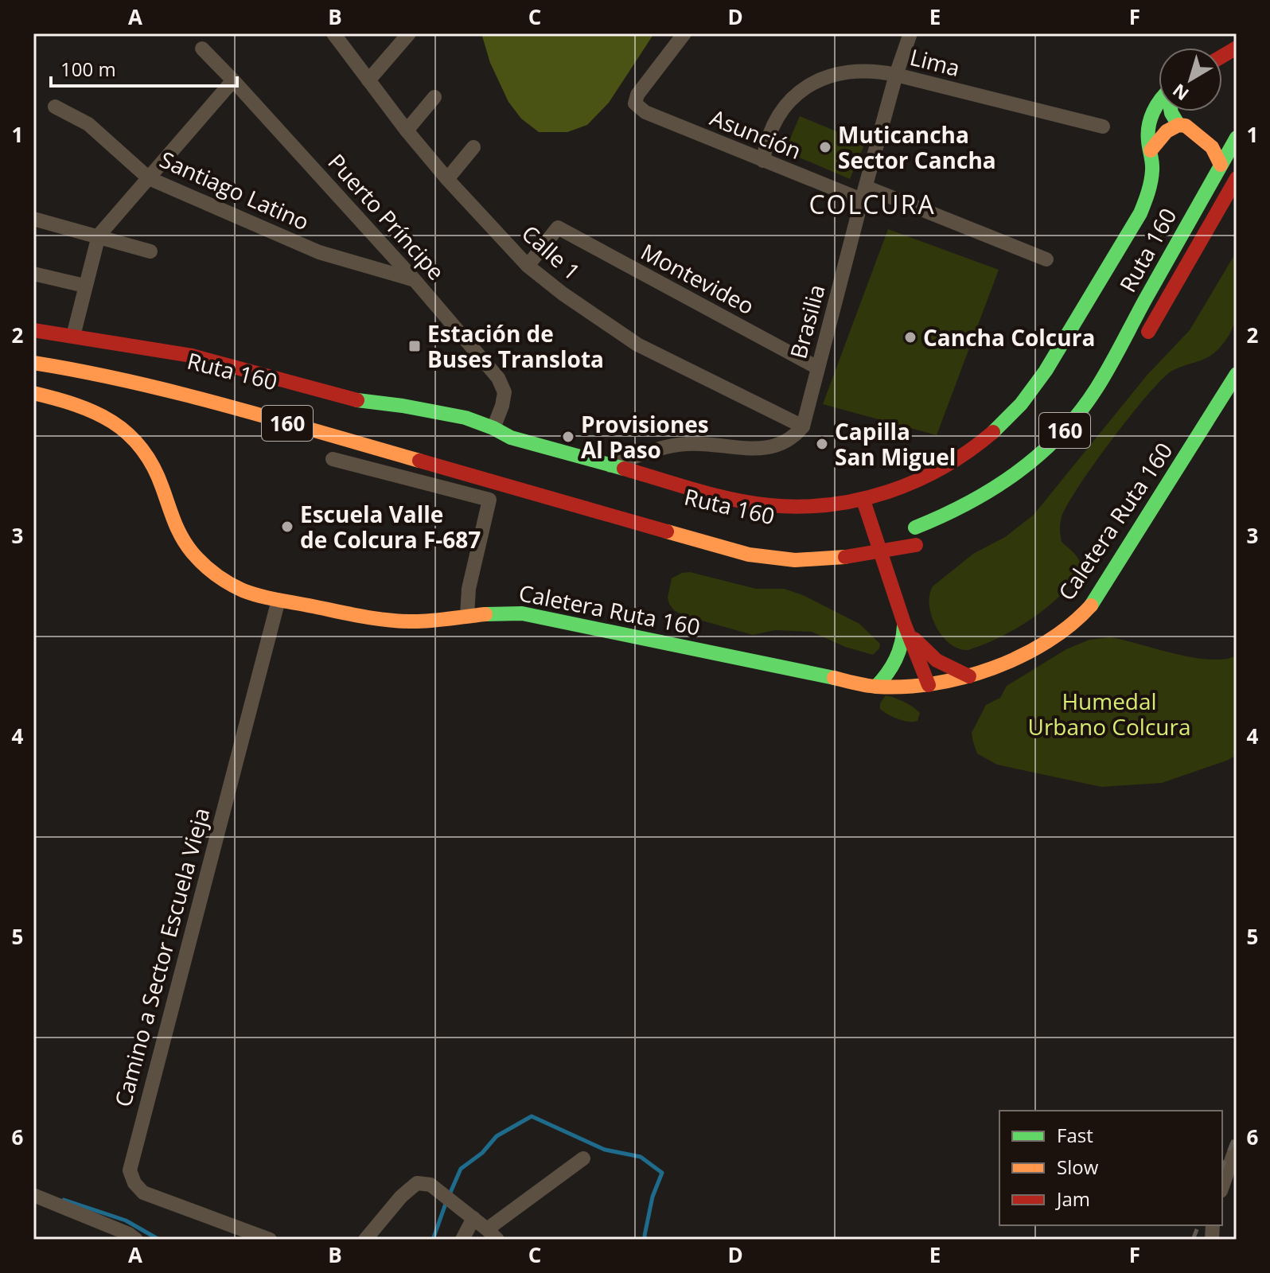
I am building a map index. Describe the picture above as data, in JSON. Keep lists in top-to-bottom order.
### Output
{
  "streets": {
    "main road": ["Ruta 160", "160", "Caletera Ruta 160"],
    "street": [
      "Lima",
      "Asunción",
      "Santiago Latino",
      "Puerto Príncipe",
      "Calle 1",
      "Montevideo",
      "Brasilia",
      "Camino a Sector Escuela Vieja"
    ]
  },
  "crossings": [
    ["Lima", "Asunción"],
    ["Lima", "Brasilia"],
    ["Asunción", "Brasilia"],
    ["Santiago Latino", "Puerto Príncipe"],
    ["Calle 1", "Montevideo"],
    ["Calle 1", "Brasilia"],
    ["Montevideo", "Brasilia"],
    ["Caletera Ruta 160", "Camino a Sector Escuela Vieja"]
  ],
  "districts": ["COLCURA"],
  "parks": ["Humedal Urbano Colcura"],
  "places": {
    "other": [
      "Muticancha Sector Cancha",
      "Cancha Colcura",
      "Provisiones Al Paso",
      "Capilla San Miguel",
      "Escuela Valle de Colcura F-687"
    ],
    "transit": ["Estación de Buses Translota"]
  },
  "legend": ["Fast", "Slow", "Jam"],
  "scale_bar": "100 m",
  "north": "bottom left",
  "grid": {
    "columns": [
      "A",
      "B",
      "C",
      "D",
      "E",
      "F"
    ],
    "rows": [
      "1",
      "2",
      "3",
      "4",
      "5",
      "6"
    ]
  }
}
